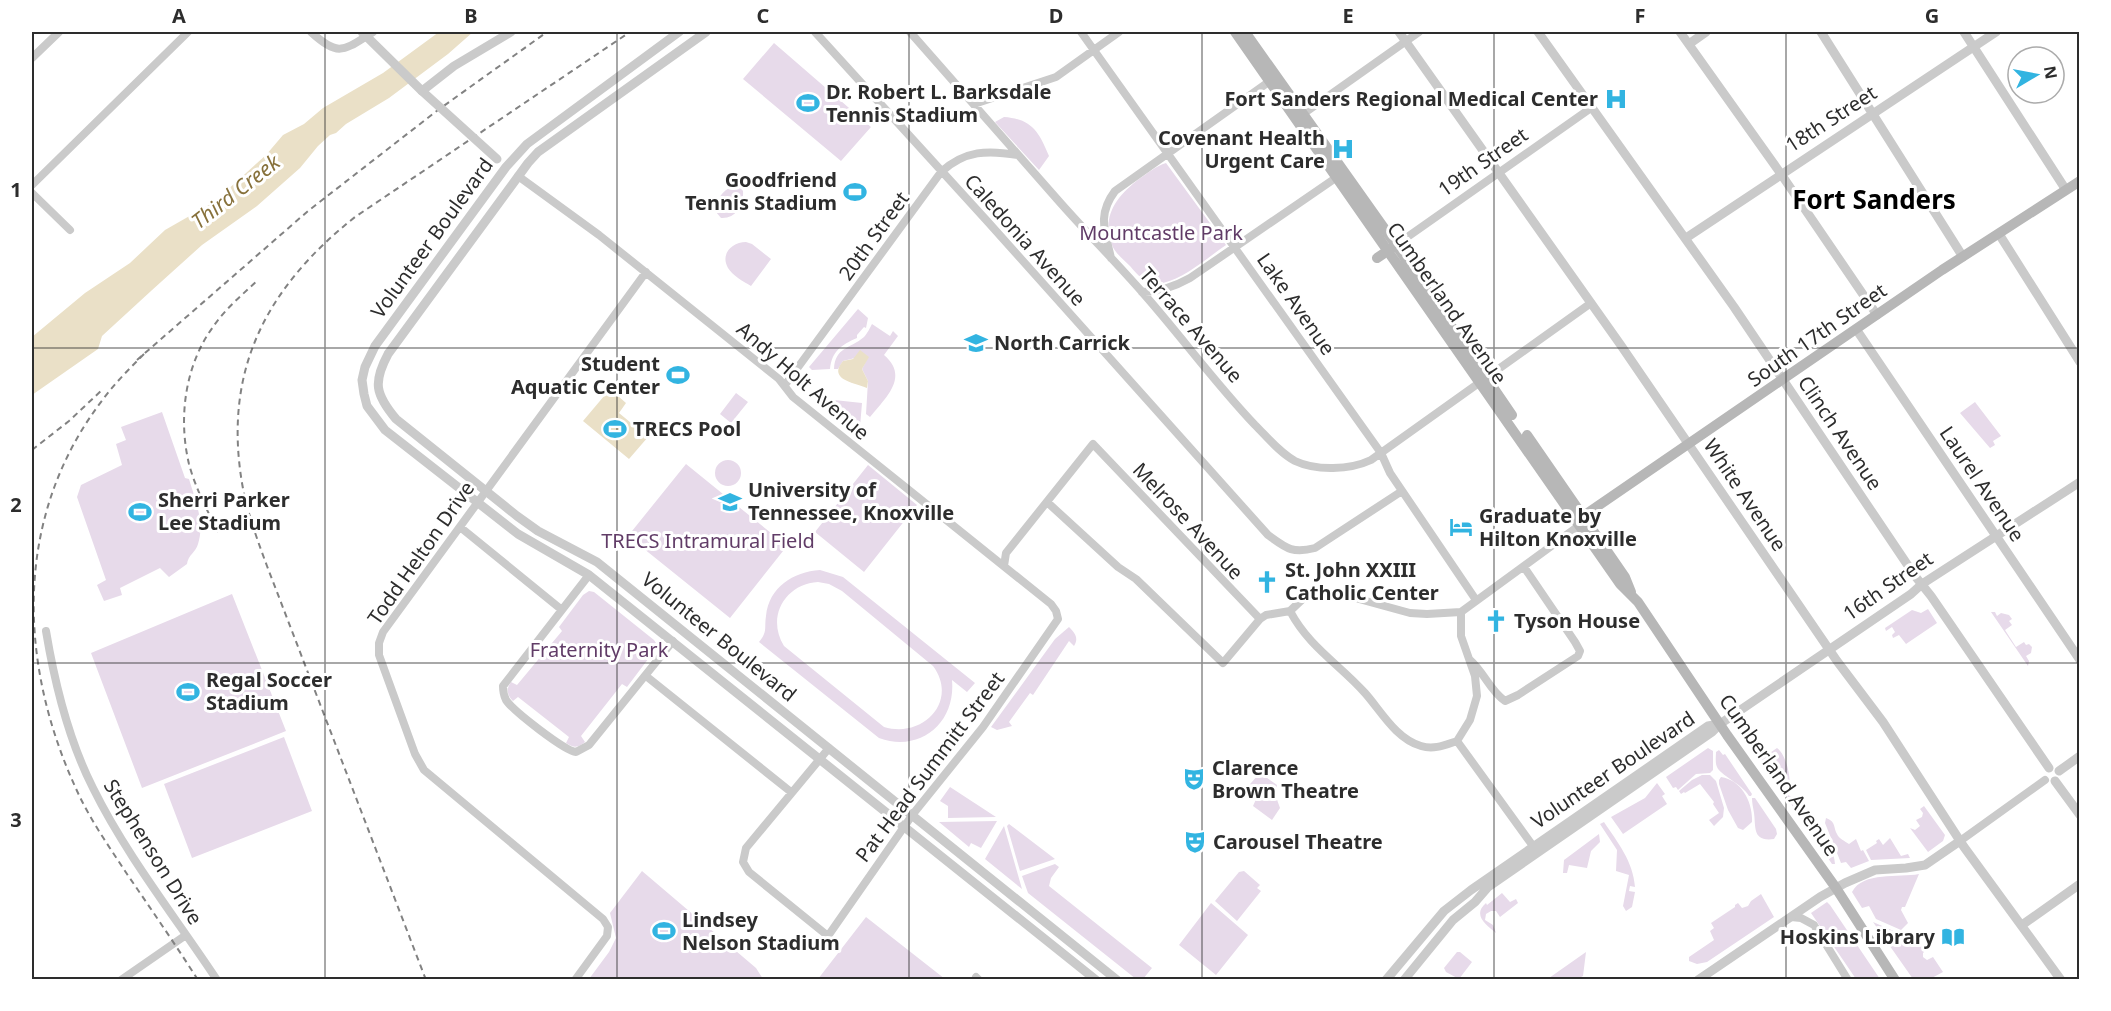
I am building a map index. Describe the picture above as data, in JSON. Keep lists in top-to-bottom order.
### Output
{
  "streets": {
    "main road": ["Cumberland Avenue", "South 17th Street"],
    "street": [
      "18th Street",
      "19th Street",
      "20th Street",
      "Volunteer Boulevard",
      "Caledonia Avenue",
      "Lake Avenue",
      "Terrace Avenue",
      "Andy Holt Avenue",
      "Clinch Avenue",
      "Laurel Avenue",
      "White Avenue",
      "Melrose Avenue",
      "Todd Helton Drive",
      "16th Street",
      "Pat Head Summitt Street",
      "Stephenson Drive"
    ]
  },
  "crossings": [
    ["18th Street", "Clinch Avenue"],
    ["19th Street", "Cumberland Avenue"],
    ["19th Street", "Clinch Avenue"],
    ["19th Street", "White Avenue"],
    ["20th Street", "Caledonia Avenue"],
    ["20th Street", "Terrace Avenue"],
    ["20th Street", "Andy Holt Avenue"],
    ["Volunteer Boulevard", "Cumberland Avenue"],
    ["Volunteer Boulevard", "Andy Holt Avenue"],
    ["Volunteer Boulevard", "Todd Helton Drive"],
    ["Volunteer Boulevard", "16th Street"],
    ["Volunteer Boulevard", "Pat Head Summitt Street"],
    ["Caledonia Avenue", "Lake Avenue"],
    ["Cumberland Avenue", "South 17th Street"],
    ["Cumberland Avenue", "16th Street"],
    ["Lake Avenue", "Terrace Avenue"],
    ["South 17th Street", "Clinch Avenue"],
    ["South 17th Street", "Laurel Avenue"],
    ["South 17th Street", "White Avenue"],
    ["Andy Holt Avenue", "Todd Helton Drive"],
    ["Andy Holt Avenue", "Pat Head Summitt Street"],
    ["Clinch Avenue", "16th Street"],
    ["Laurel Avenue", "16th Street"],
    ["White Avenue", "16th Street"]
  ],
  "districts": ["Fort Sanders"],
  "water": ["Third Creek"],
  "parks": ["Mountcastle Park", "TRECS Intramural Field", "Fraternity Park"],
  "places": {
    "hospital": ["Fort Sanders Regional Medical Center", "Covenant Health Urgent Care"],
    "sports": [
      "Dr. Robert L. Barksdale Tennis Stadium",
      "Goodfriend Tennis Stadium",
      "Student Aquatic Center",
      "TRECS Pool",
      "Sherri Parker Lee Stadium",
      "Regal Soccer Stadium",
      "Lindsey Nelson Stadium"
    ],
    "school or university": ["North Carrick", "University of Tennessee, Knoxville"],
    "hotel": ["Graduate by Hilton Knoxville"],
    "church": ["St. John XXIII Catholic Center", "Tyson House"],
    "theatre": ["Clarence Brown Theatre", "Carousel Theatre"],
    "library": ["Hoskins Library"]
  },
  "north": "right",
  "grid": {
    "columns": [
      "A",
      "B",
      "C",
      "D",
      "E",
      "F",
      "G"
    ],
    "rows": ["1", "2", "3"]
  }
}
